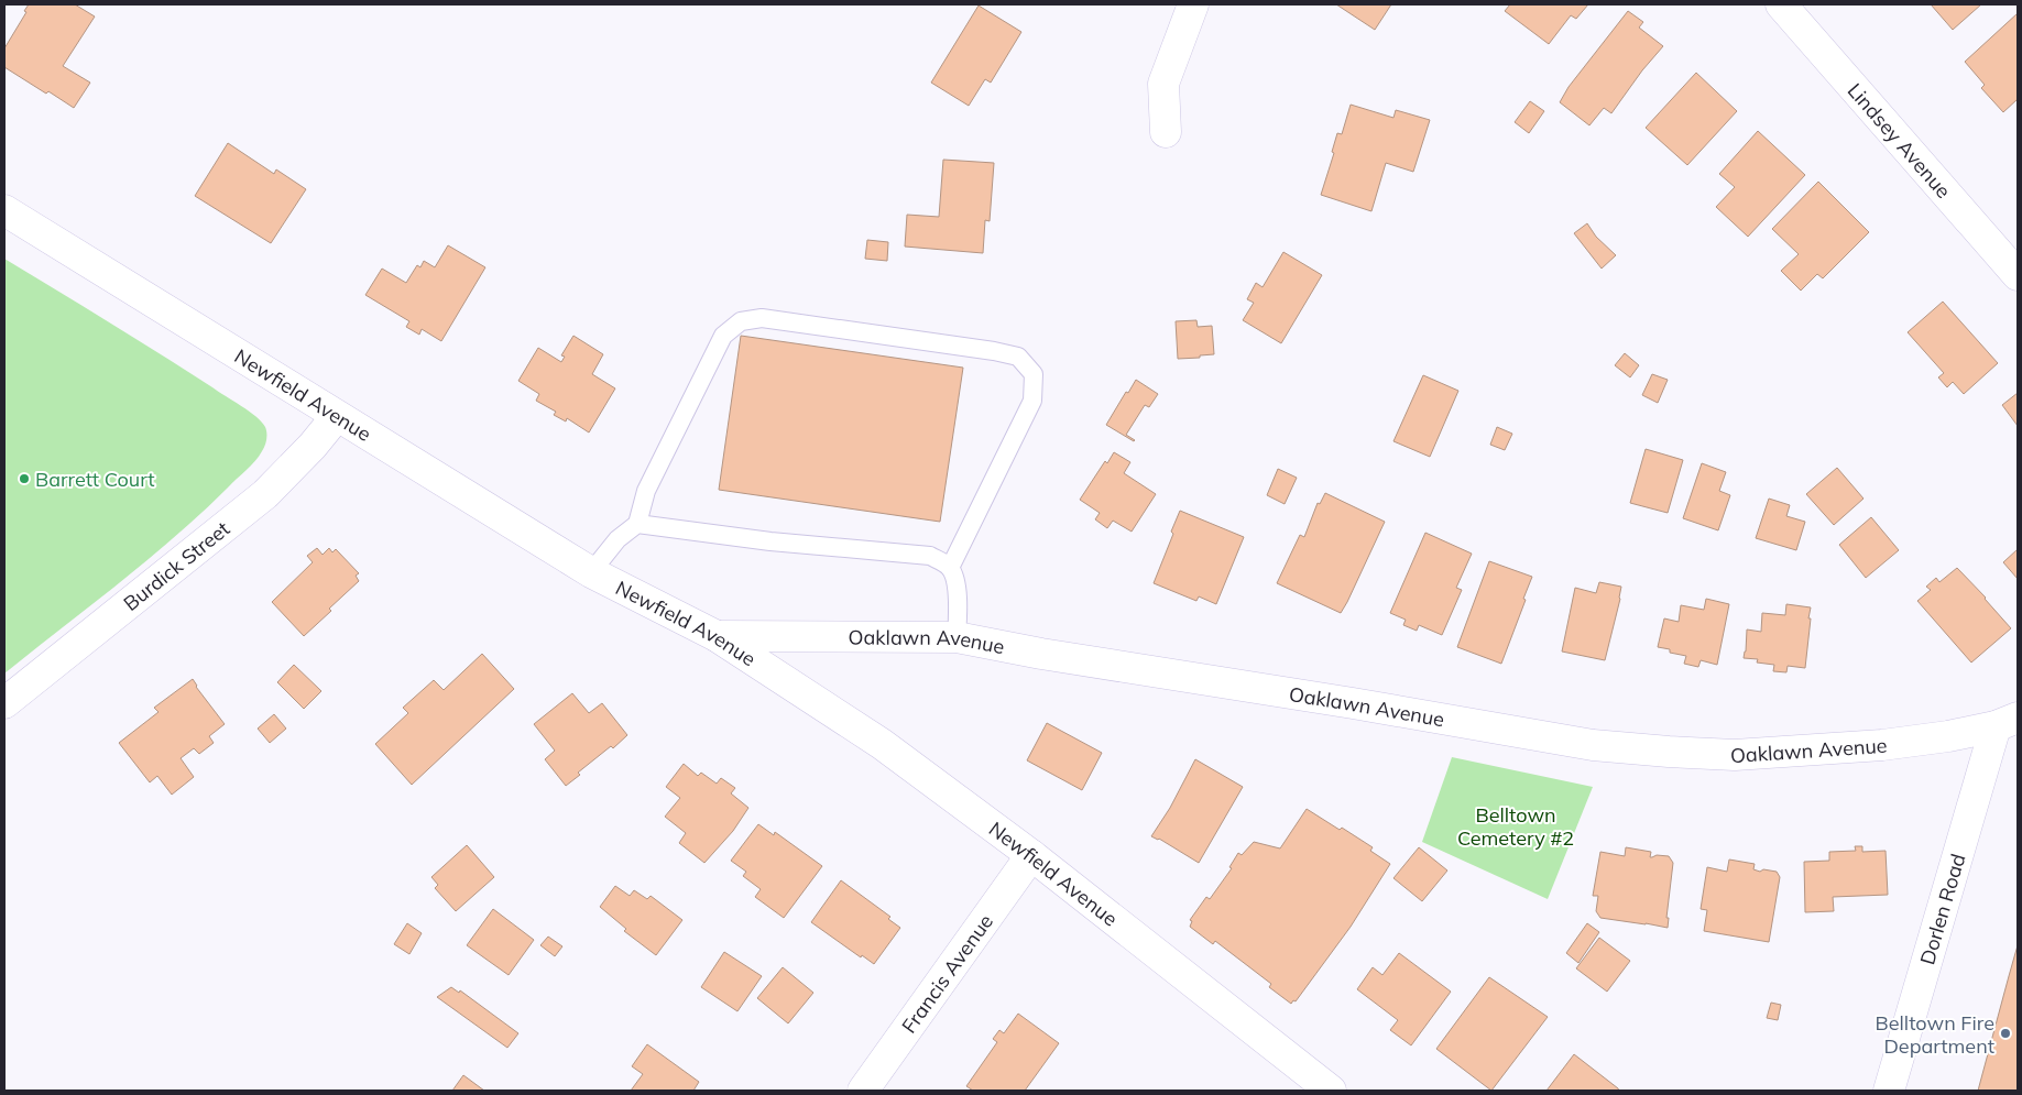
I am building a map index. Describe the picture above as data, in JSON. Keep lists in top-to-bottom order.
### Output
{
  "streets": {
    "street": [
      "Lindsey Avenue",
      "Newfield Avenue",
      "Burdick Street",
      "Oaklawn Avenue",
      "Dorlen Road",
      "Francis Avenue"
    ]
  },
  "crossings": [
    ["Newfield Avenue", "Burdick Street"],
    ["Newfield Avenue", "Oaklawn Avenue"],
    ["Newfield Avenue", "Francis Avenue"],
    ["Oaklawn Avenue", "Dorlen Road"]
  ],
  "parks": ["Belltown Cemetery #2"],
  "places": ["Barrett Court", "Belltown Fire Department"]
}
